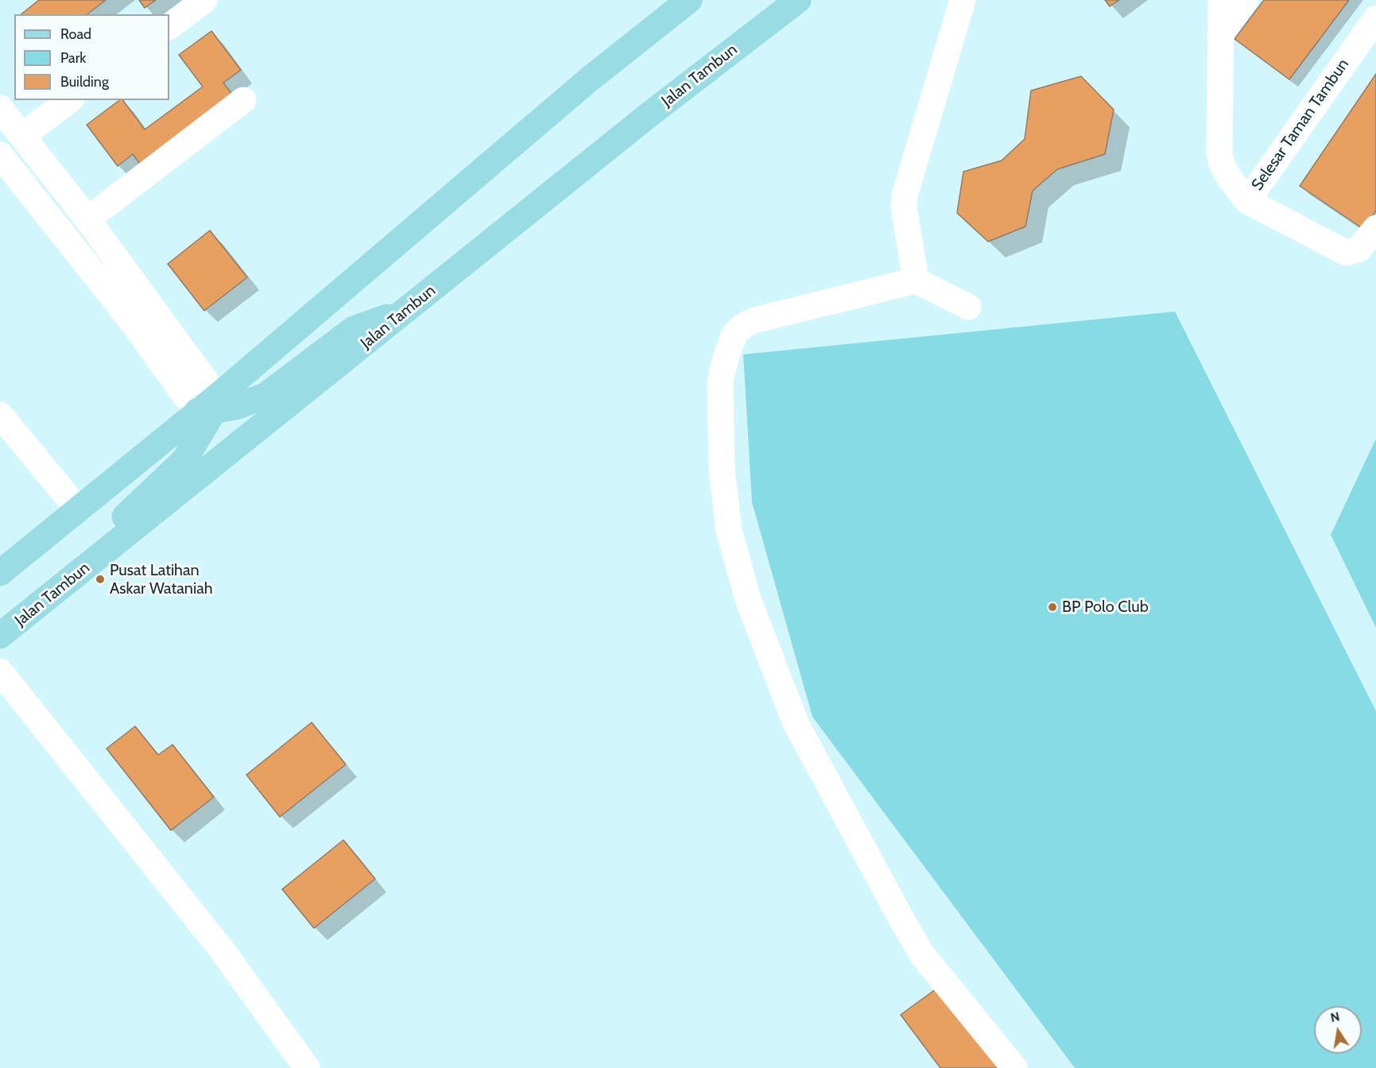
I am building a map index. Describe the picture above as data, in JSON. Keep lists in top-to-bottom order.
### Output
{
  "streets": {
    "main road": ["Jalan Tambun"],
    "street": ["Selesar Taman Tambun"]
  },
  "places": ["Pusat Latihan Askar Wataniah", "BP Polo Club"],
  "legend": ["Road", "Park", "Building"],
  "north": "top"
}
